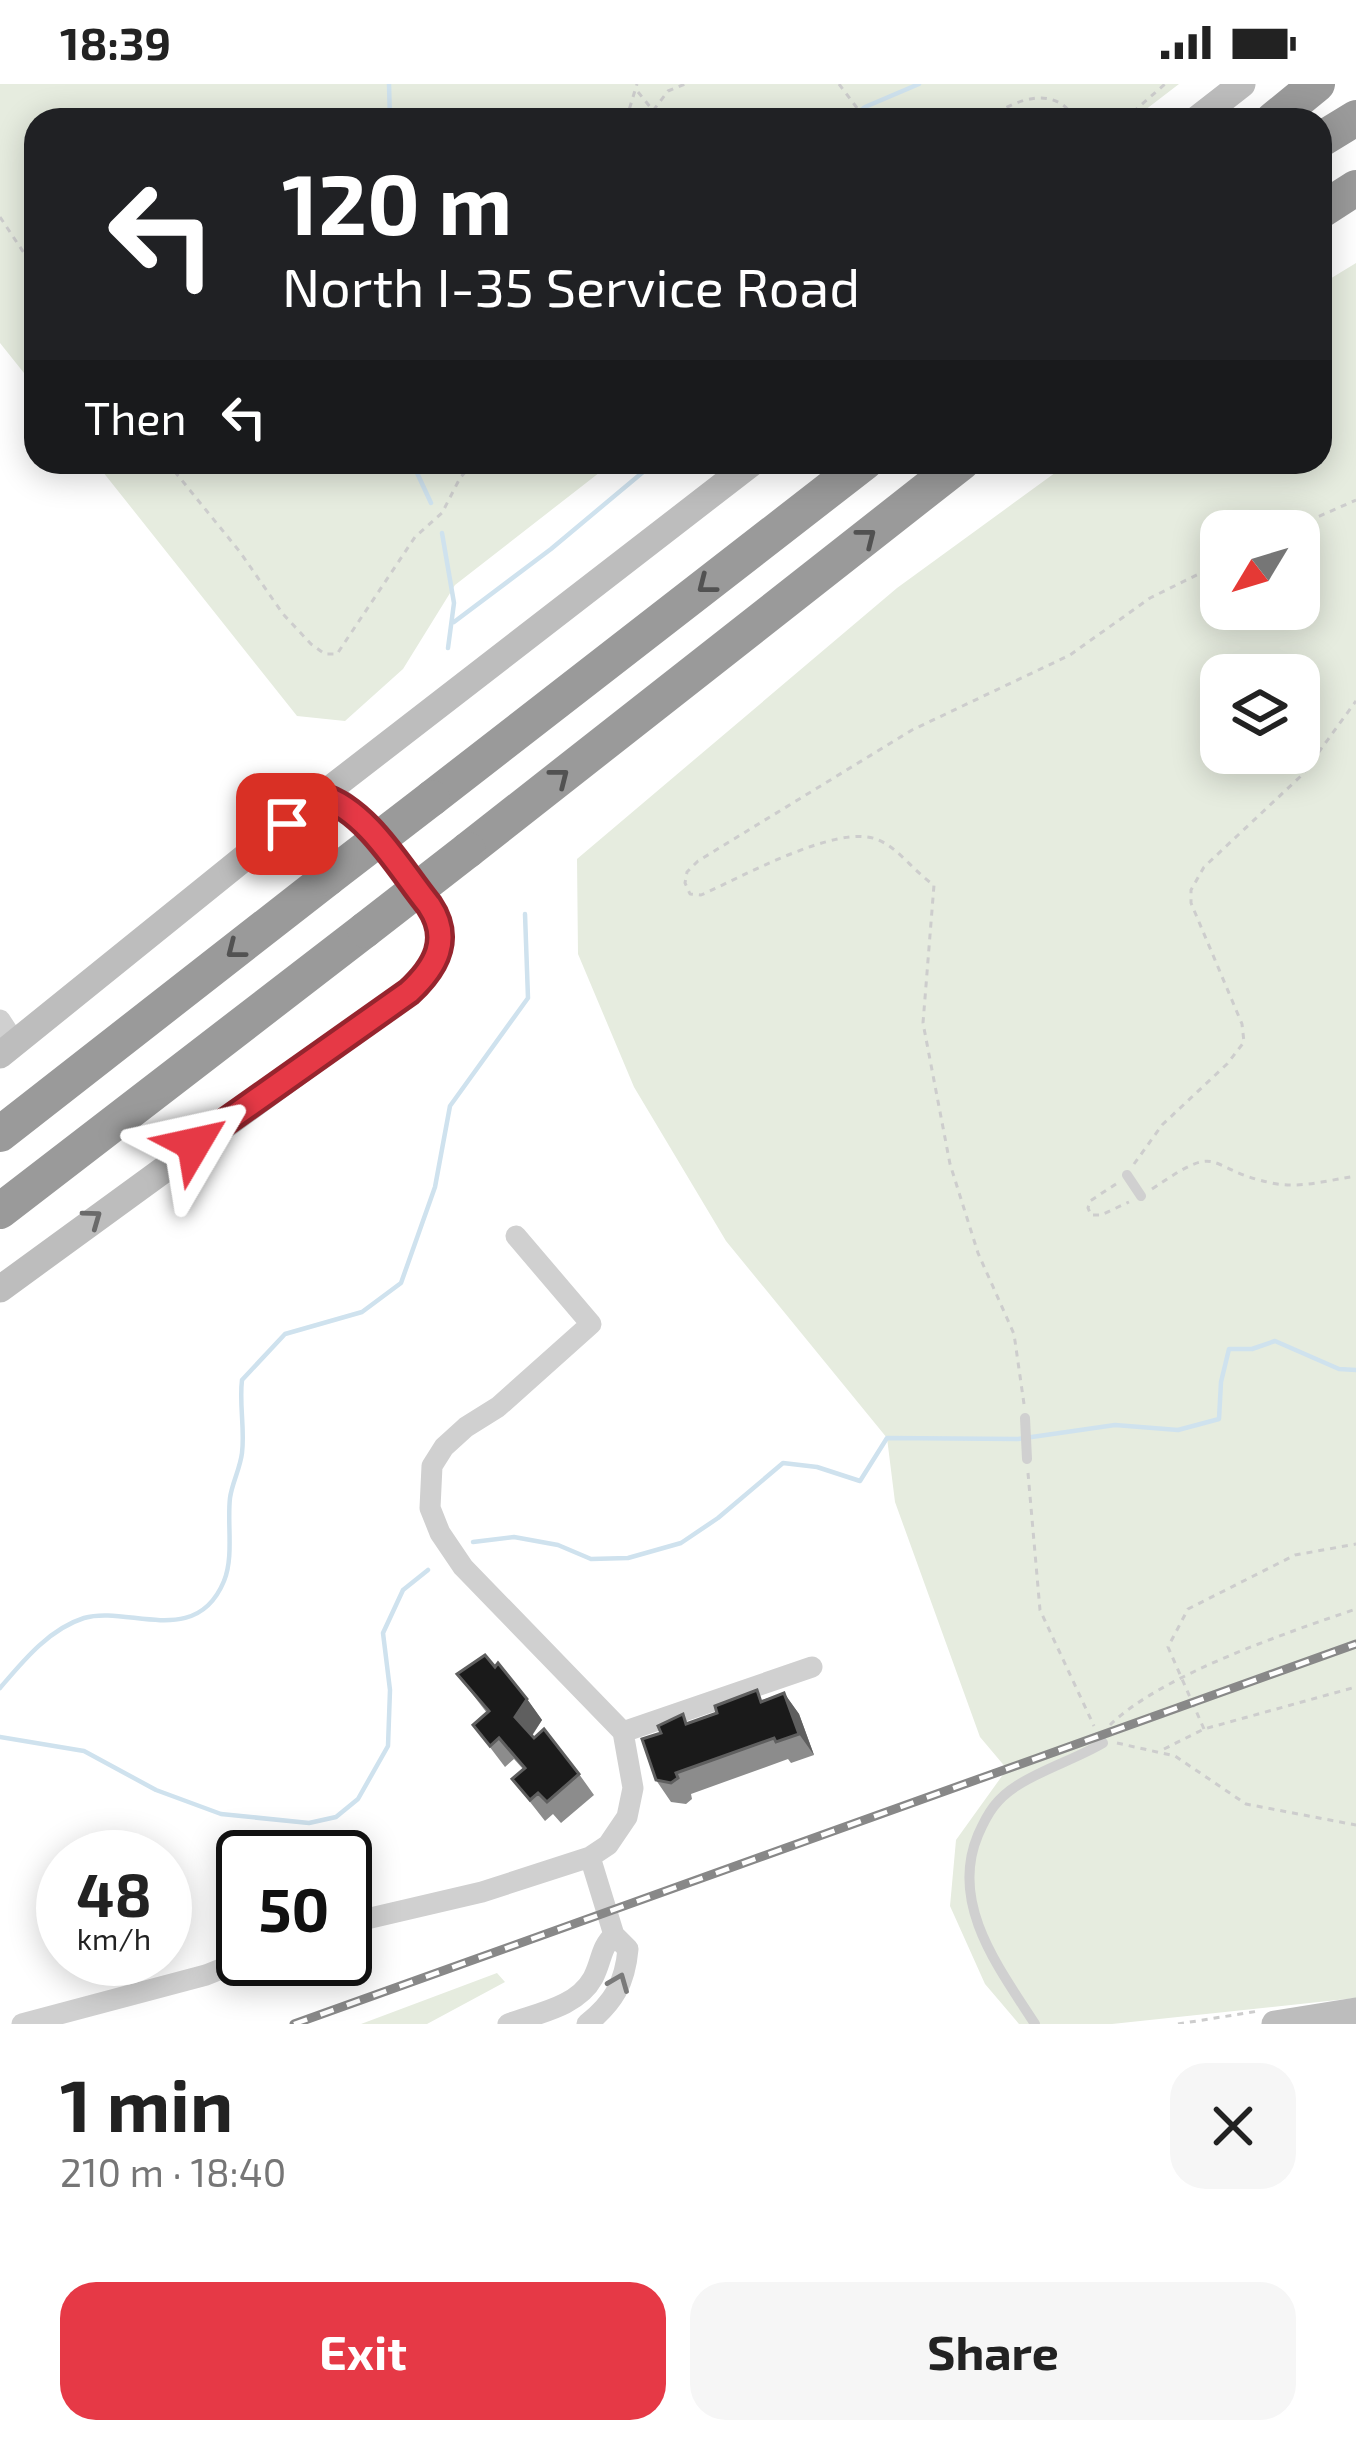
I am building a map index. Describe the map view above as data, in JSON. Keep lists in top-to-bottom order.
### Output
{
  "north": "bottom left",
  "page": {
    "status": "18:39",
    "turn": ["120 m", "North I-35 Service Road"],
    "then": "Then",
    "speed": "48 km/h",
    "limit": "50",
    "heading": ["1 min", "210 m · 18:40"],
    "buttons": ["Exit", "Share"]
  }
}
